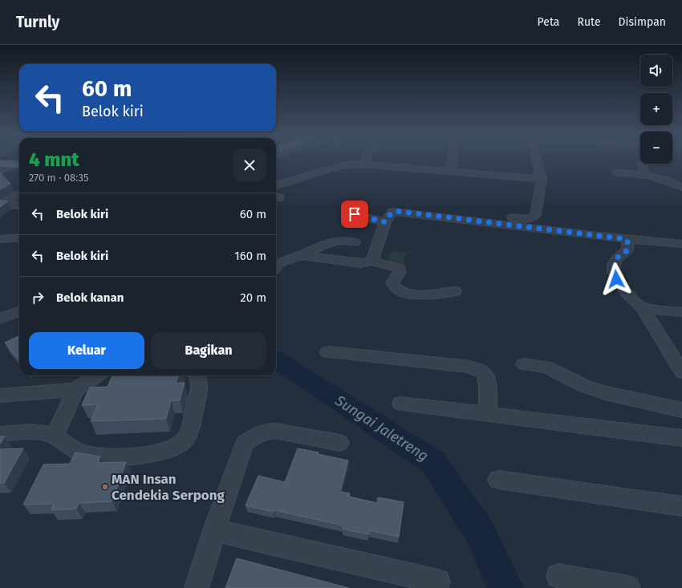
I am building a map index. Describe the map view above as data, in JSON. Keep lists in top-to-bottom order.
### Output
{
  "water": ["Sungai Jaletreng"],
  "places": ["MAN Insan Cendekia Serpong"],
  "page": {
    "header": "Turnly",
    "nav": ["Peta", "Rute", "Disimpan"],
    "map_buttons": ["+", "−"],
    "turn": ["60 m", "Belok kiri"],
    "heading": ["4 mnt", "270 m · 08:35"],
    "list": [
      {
        "name": "Belok kiri",
        "value": "60 m"
      },
      {
        "name": "Belok kiri",
        "value": "160 m"
      },
      {
        "name": "Belok kanan",
        "value": "20 m"
      }
    ],
    "buttons": ["Keluar", "Bagikan"]
  }
}
